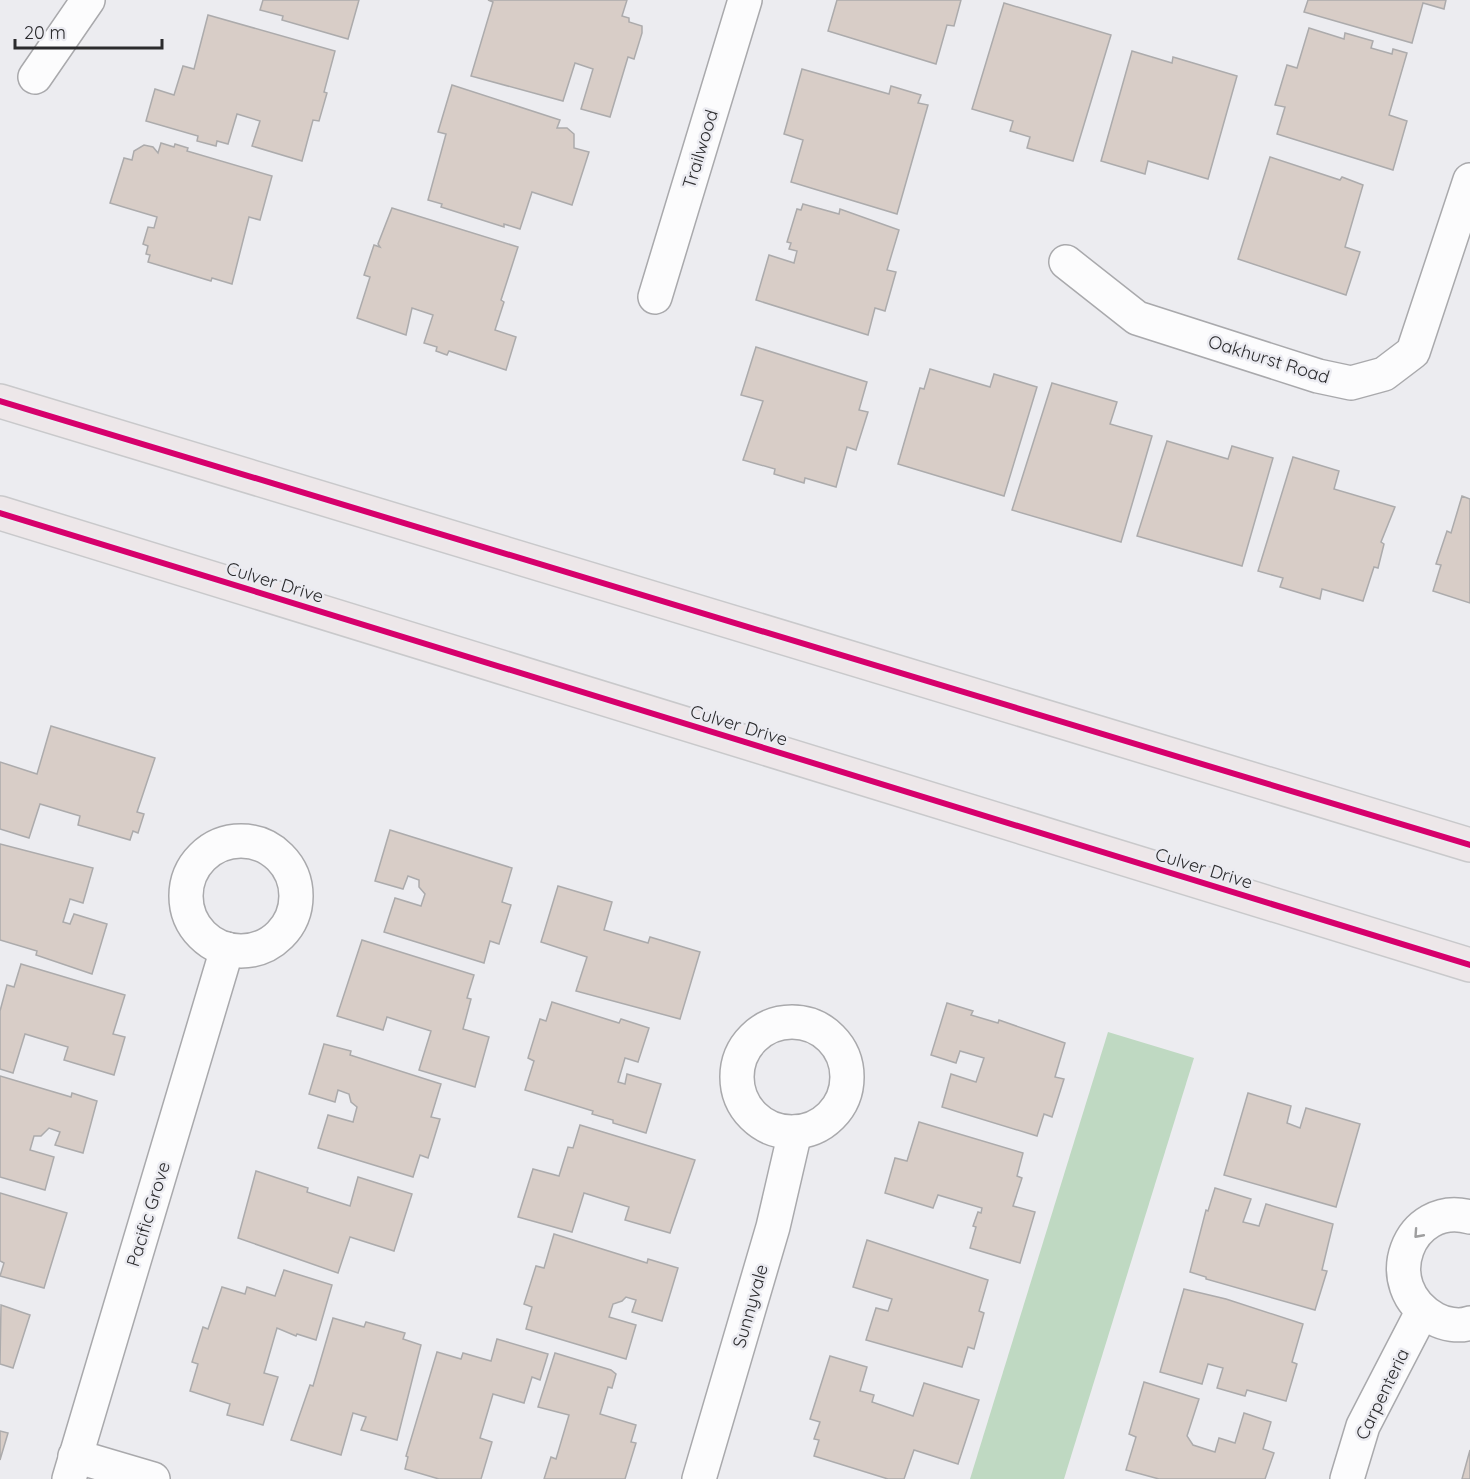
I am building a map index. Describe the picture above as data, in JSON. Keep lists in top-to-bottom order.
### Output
{
  "streets": {
    "main road": ["Culver Drive"],
    "street": [
      "Trailwood",
      "Oakhurst Road",
      "Pacific Grove",
      "Sunnyvale",
      "Carpenteria"
    ]
  },
  "scale_bar": "20 m"
}
